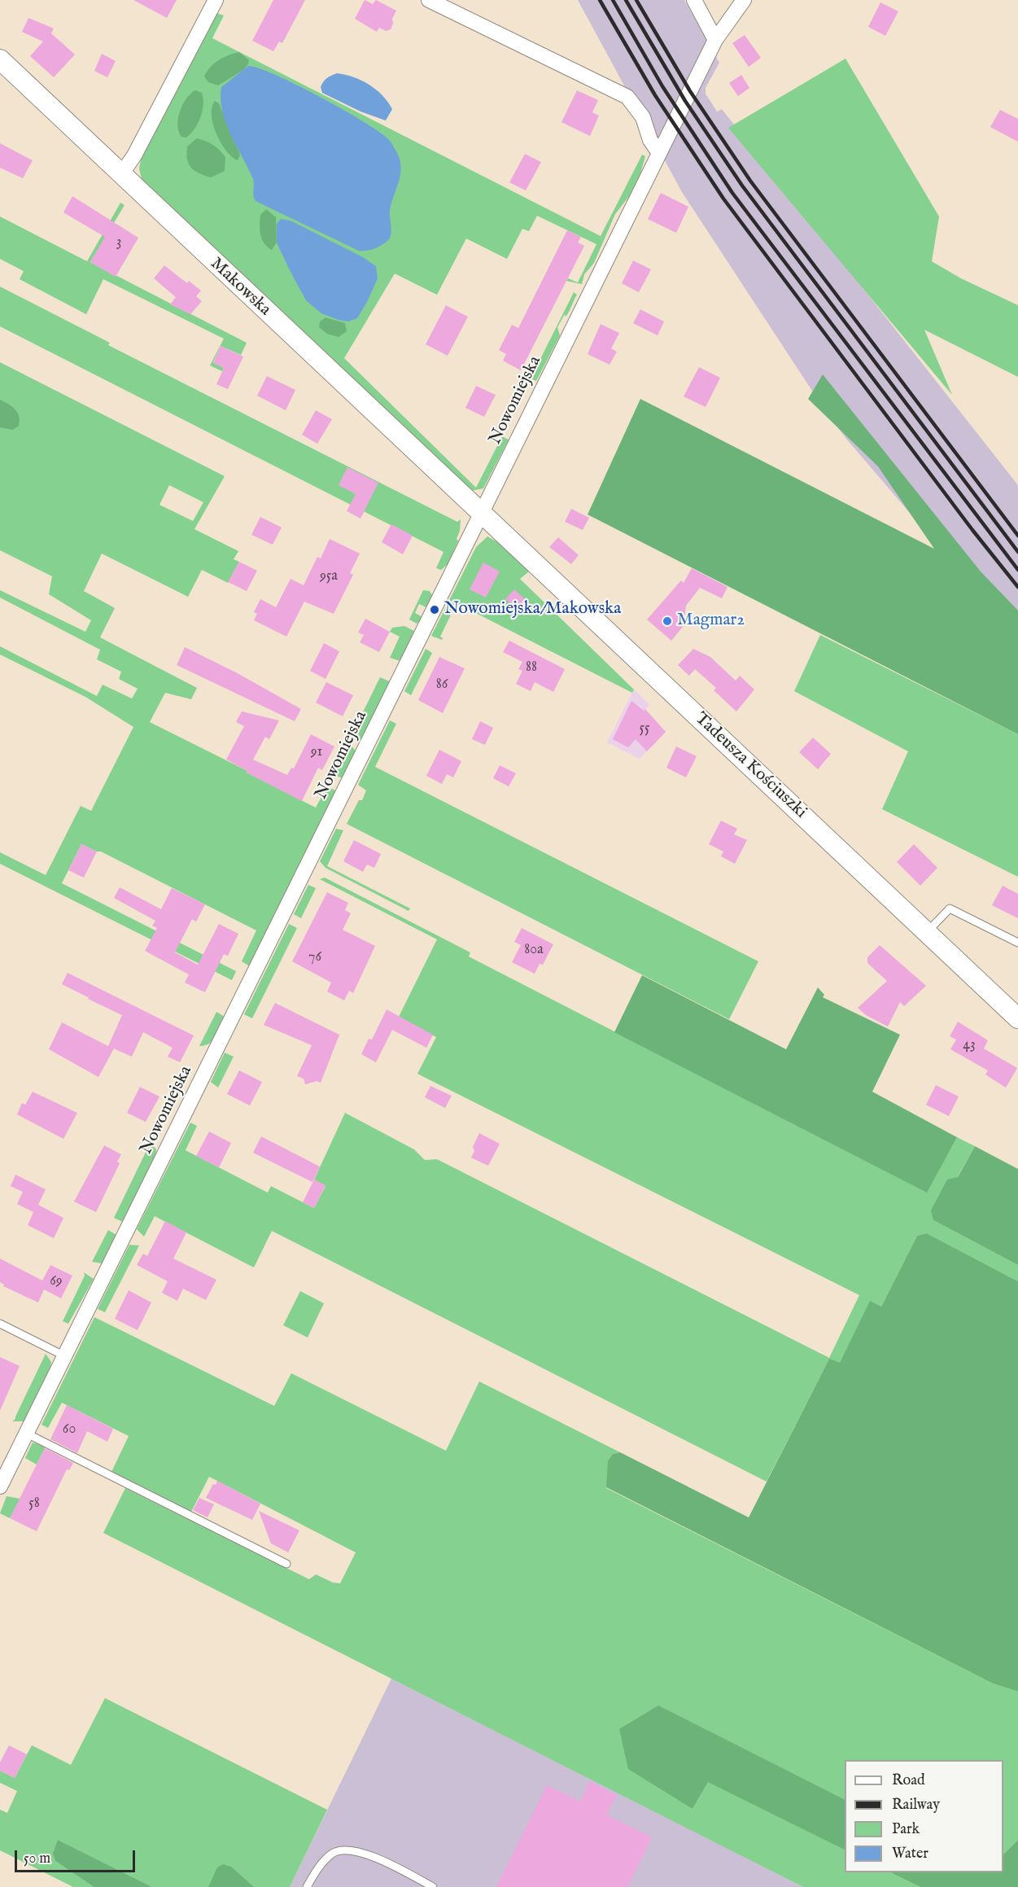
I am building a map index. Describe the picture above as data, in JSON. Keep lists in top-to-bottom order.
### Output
{
  "streets": {
    "street": ["Makowska", "Nowomiejska", "Tadeusza Kościuszki"]
  },
  "crossings": [
    ["Makowska", "Nowomiejska"],
    ["Makowska", "Tadeusza Kościuszki"],
    ["Nowomiejska", "Tadeusza Kościuszki"]
  ],
  "places": ["Nowomiejska/Makowska", "Magmar2"],
  "house_numbers": [
    "3",
    "95a",
    "88",
    "86",
    "55",
    "91",
    "80a",
    "76",
    "43",
    "69",
    "60",
    "58"
  ],
  "legend": [
    "Road",
    "Railway",
    "Park",
    "Water"
  ],
  "scale_bar": "50 m"
}
